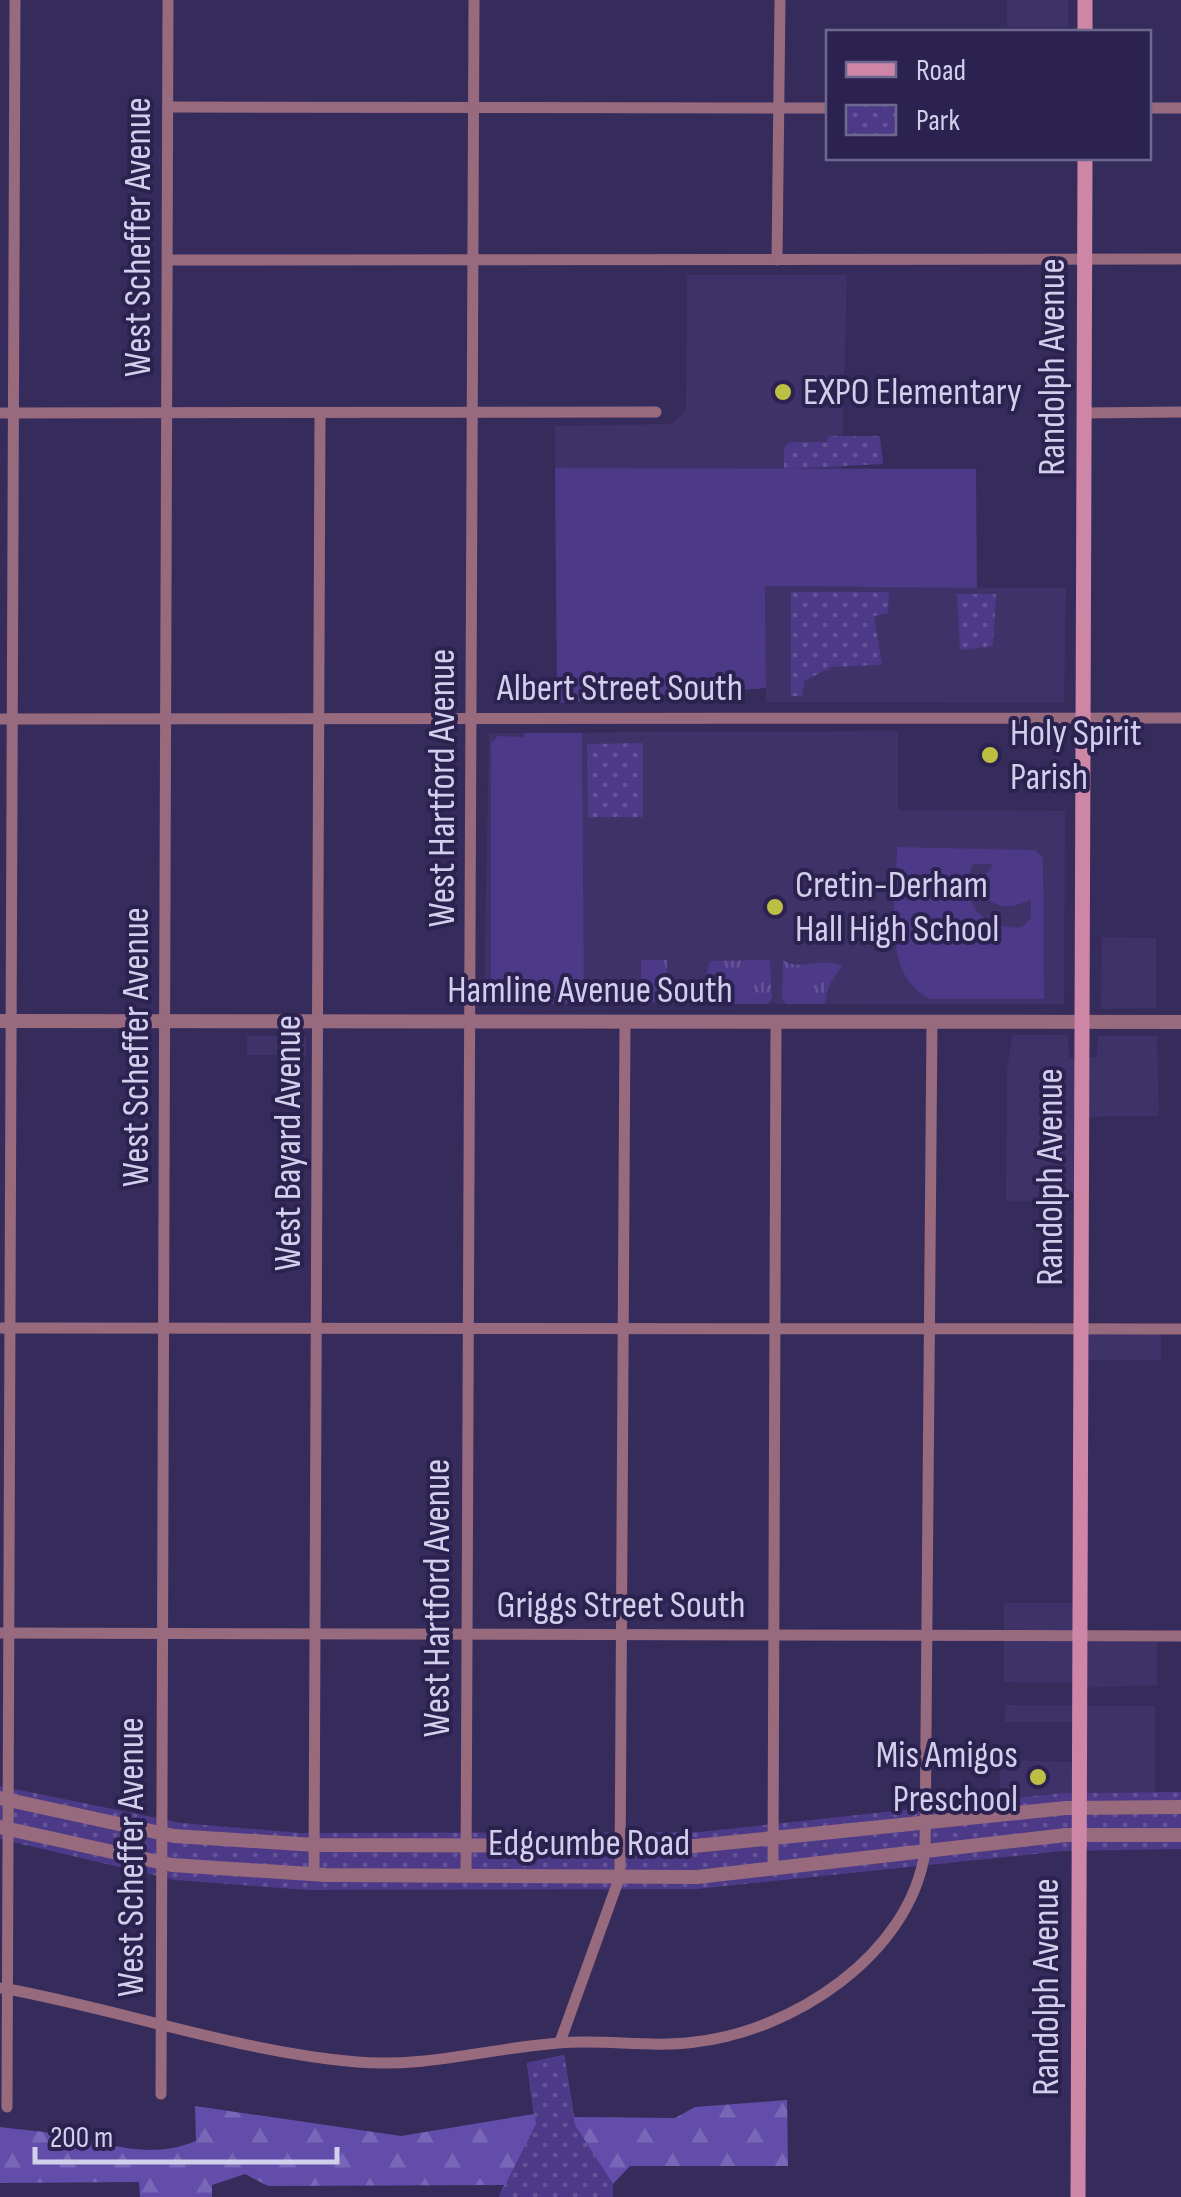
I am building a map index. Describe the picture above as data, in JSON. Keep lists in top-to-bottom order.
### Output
{
  "streets": {
    "main road": ["Randolph Avenue"],
    "street": [
      "West Scheffer Avenue",
      "Albert Street South",
      "West Hartford Avenue",
      "Hamline Avenue South",
      "West Bayard Avenue",
      "Griggs Street South",
      "Edgcumbe Road"
    ]
  },
  "crossings": [
    ["West Scheffer Avenue", "Albert Street South"],
    ["West Scheffer Avenue", "Hamline Avenue South"],
    ["West Scheffer Avenue", "Griggs Street South"],
    ["West Scheffer Avenue", "Edgcumbe Road"],
    ["Randolph Avenue", "Albert Street South"],
    ["Randolph Avenue", "Hamline Avenue South"],
    ["Randolph Avenue", "Griggs Street South"],
    ["Randolph Avenue", "Edgcumbe Road"],
    ["Albert Street South", "West Hartford Avenue"],
    ["Albert Street South", "West Bayard Avenue"],
    ["West Hartford Avenue", "Hamline Avenue South"],
    ["West Hartford Avenue", "Griggs Street South"],
    ["West Hartford Avenue", "Edgcumbe Road"],
    ["Hamline Avenue South", "West Bayard Avenue"],
    ["West Bayard Avenue", "Griggs Street South"],
    ["West Bayard Avenue", "Edgcumbe Road"]
  ],
  "places": [
    "EXPO Elementary",
    "Holy Spirit Parish",
    "Cretin-Derham Hall High School",
    "Mis Amigos Preschool"
  ],
  "legend": ["Road", "Park"],
  "scale_bar": "200 m"
}
